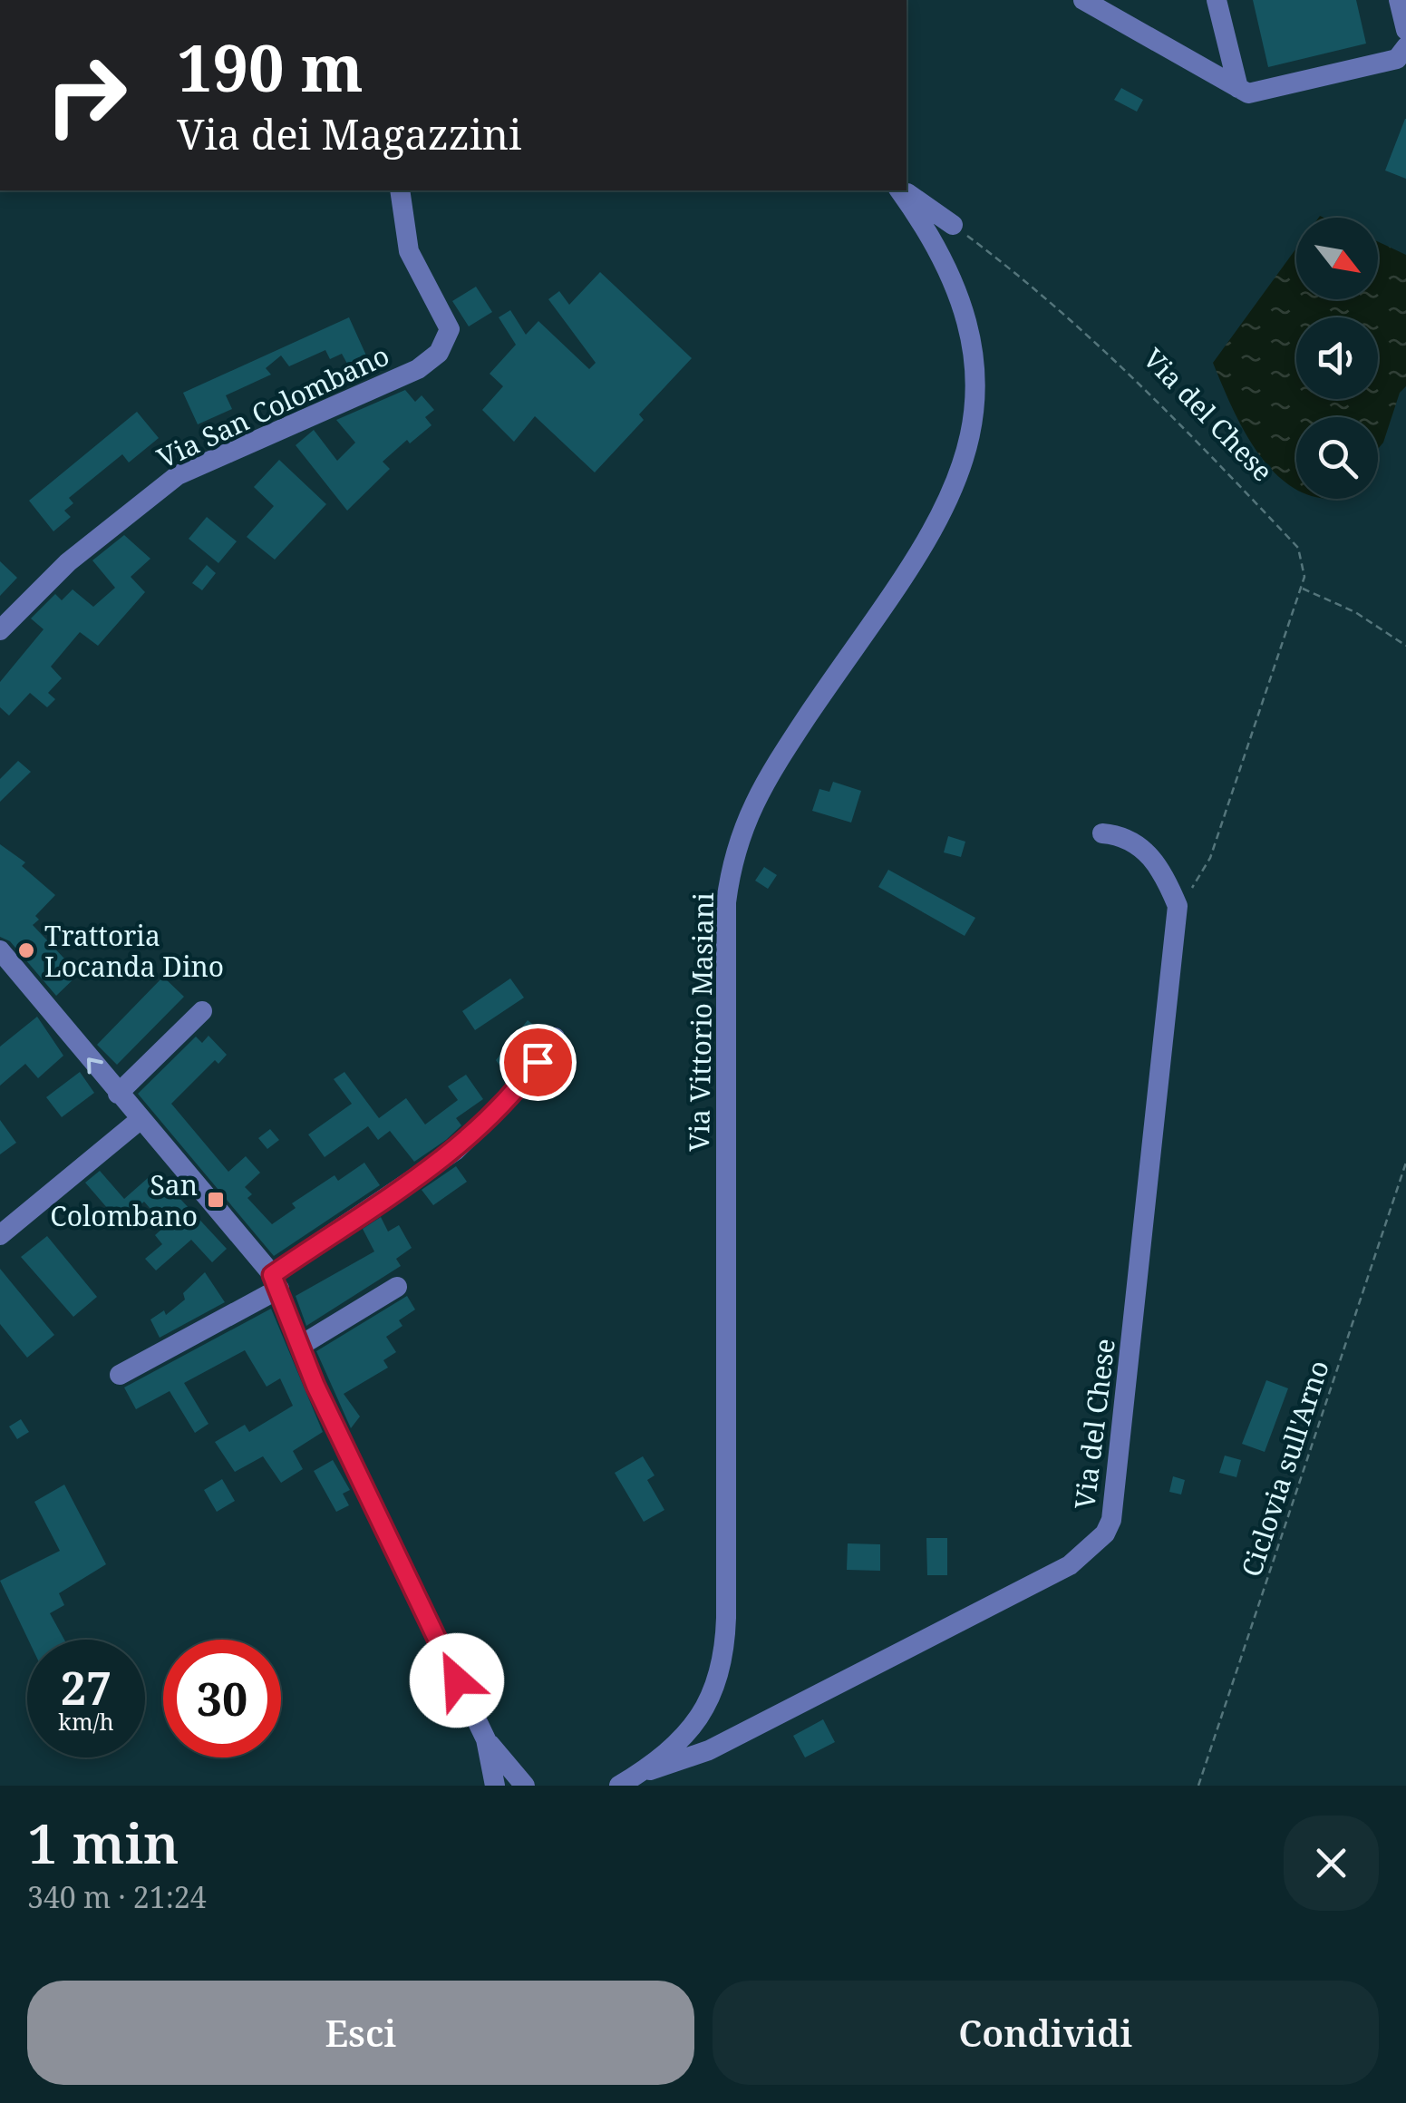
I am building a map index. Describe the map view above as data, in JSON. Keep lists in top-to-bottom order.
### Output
{
  "streets": {
    "street": ["Via San Colombano", "Via del Chese", "Via Vittorio Masiani"],
    "path": ["Ciclovia sull'Arno"]
  },
  "crossings": [
    ["Via del Chese", "Via Vittorio Masiani"]
  ],
  "places": {
    "other": ["Trattoria Locanda Dino"],
    "transit": ["San Colombano"]
  },
  "north": "bottom right",
  "page": {
    "turn": ["190 m", "Via dei Magazzini"],
    "speed": "27 km/h",
    "limit": "30",
    "heading": ["1 min", "340 m · 21:24"],
    "buttons": ["Esci", "Condividi"]
  }
}
